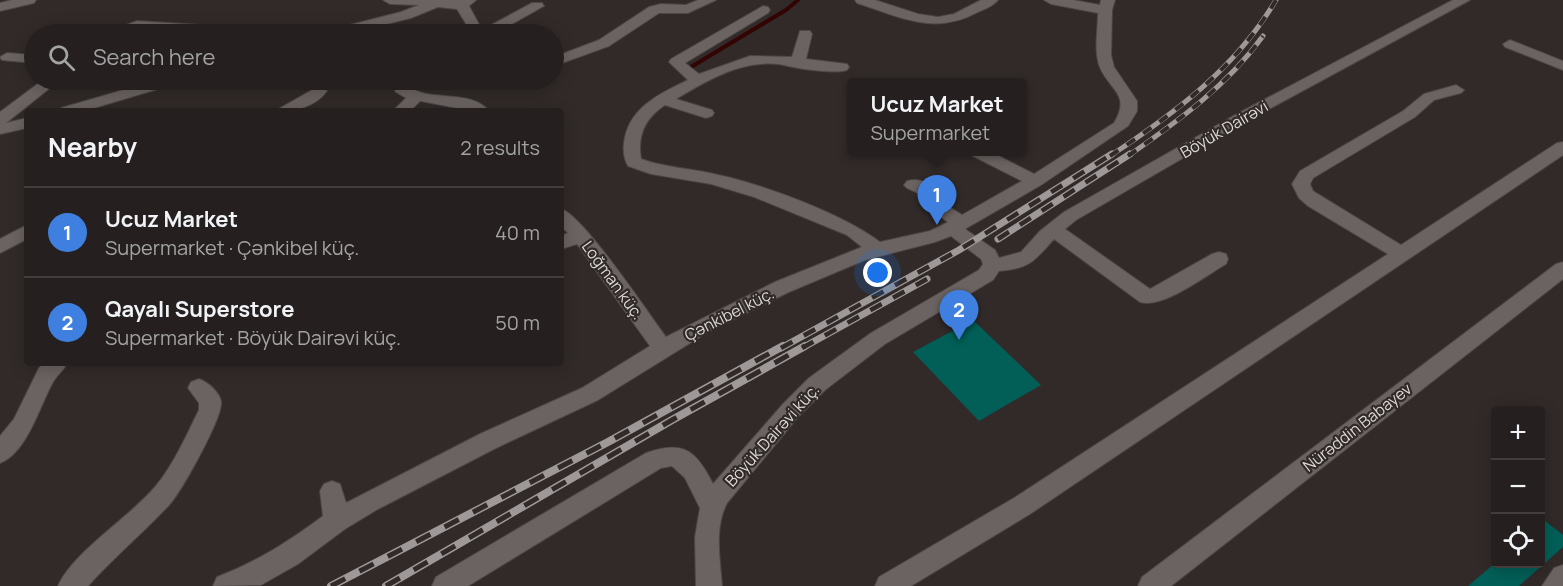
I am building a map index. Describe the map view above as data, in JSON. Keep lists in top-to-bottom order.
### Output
{
  "streets": {
    "street": [
      "Böyük Dairəvi",
      "Loğman küç.",
      "Çənkibel küç.",
      "Nürəddin Babayev",
      "Böyük Dairəvi küç."
    ]
  },
  "crossings": [
    ["Böyük Dairəvi", "Böyük Dairəvi küç."],
    ["Loğman küç.", "Çənkibel küç."]
  ],
  "page": {
    "search": "Search here",
    "popup": ["Ucuz Market", "Supermarket"],
    "heading": ["Nearby", "2 results"],
    "pins": ["1", "2"],
    "list": [
      {
        "mark": "1",
        "name": "Ucuz Market",
        "note": "Supermarket · Çənkibel küç.",
        "value": "40 m"
      },
      {
        "mark": "2",
        "name": "Qayalı Superstore",
        "note": "Supermarket · Böyük Dairəvi küç.",
        "value": "50 m"
      }
    ],
    "map_buttons": ["+", "−"]
  }
}
